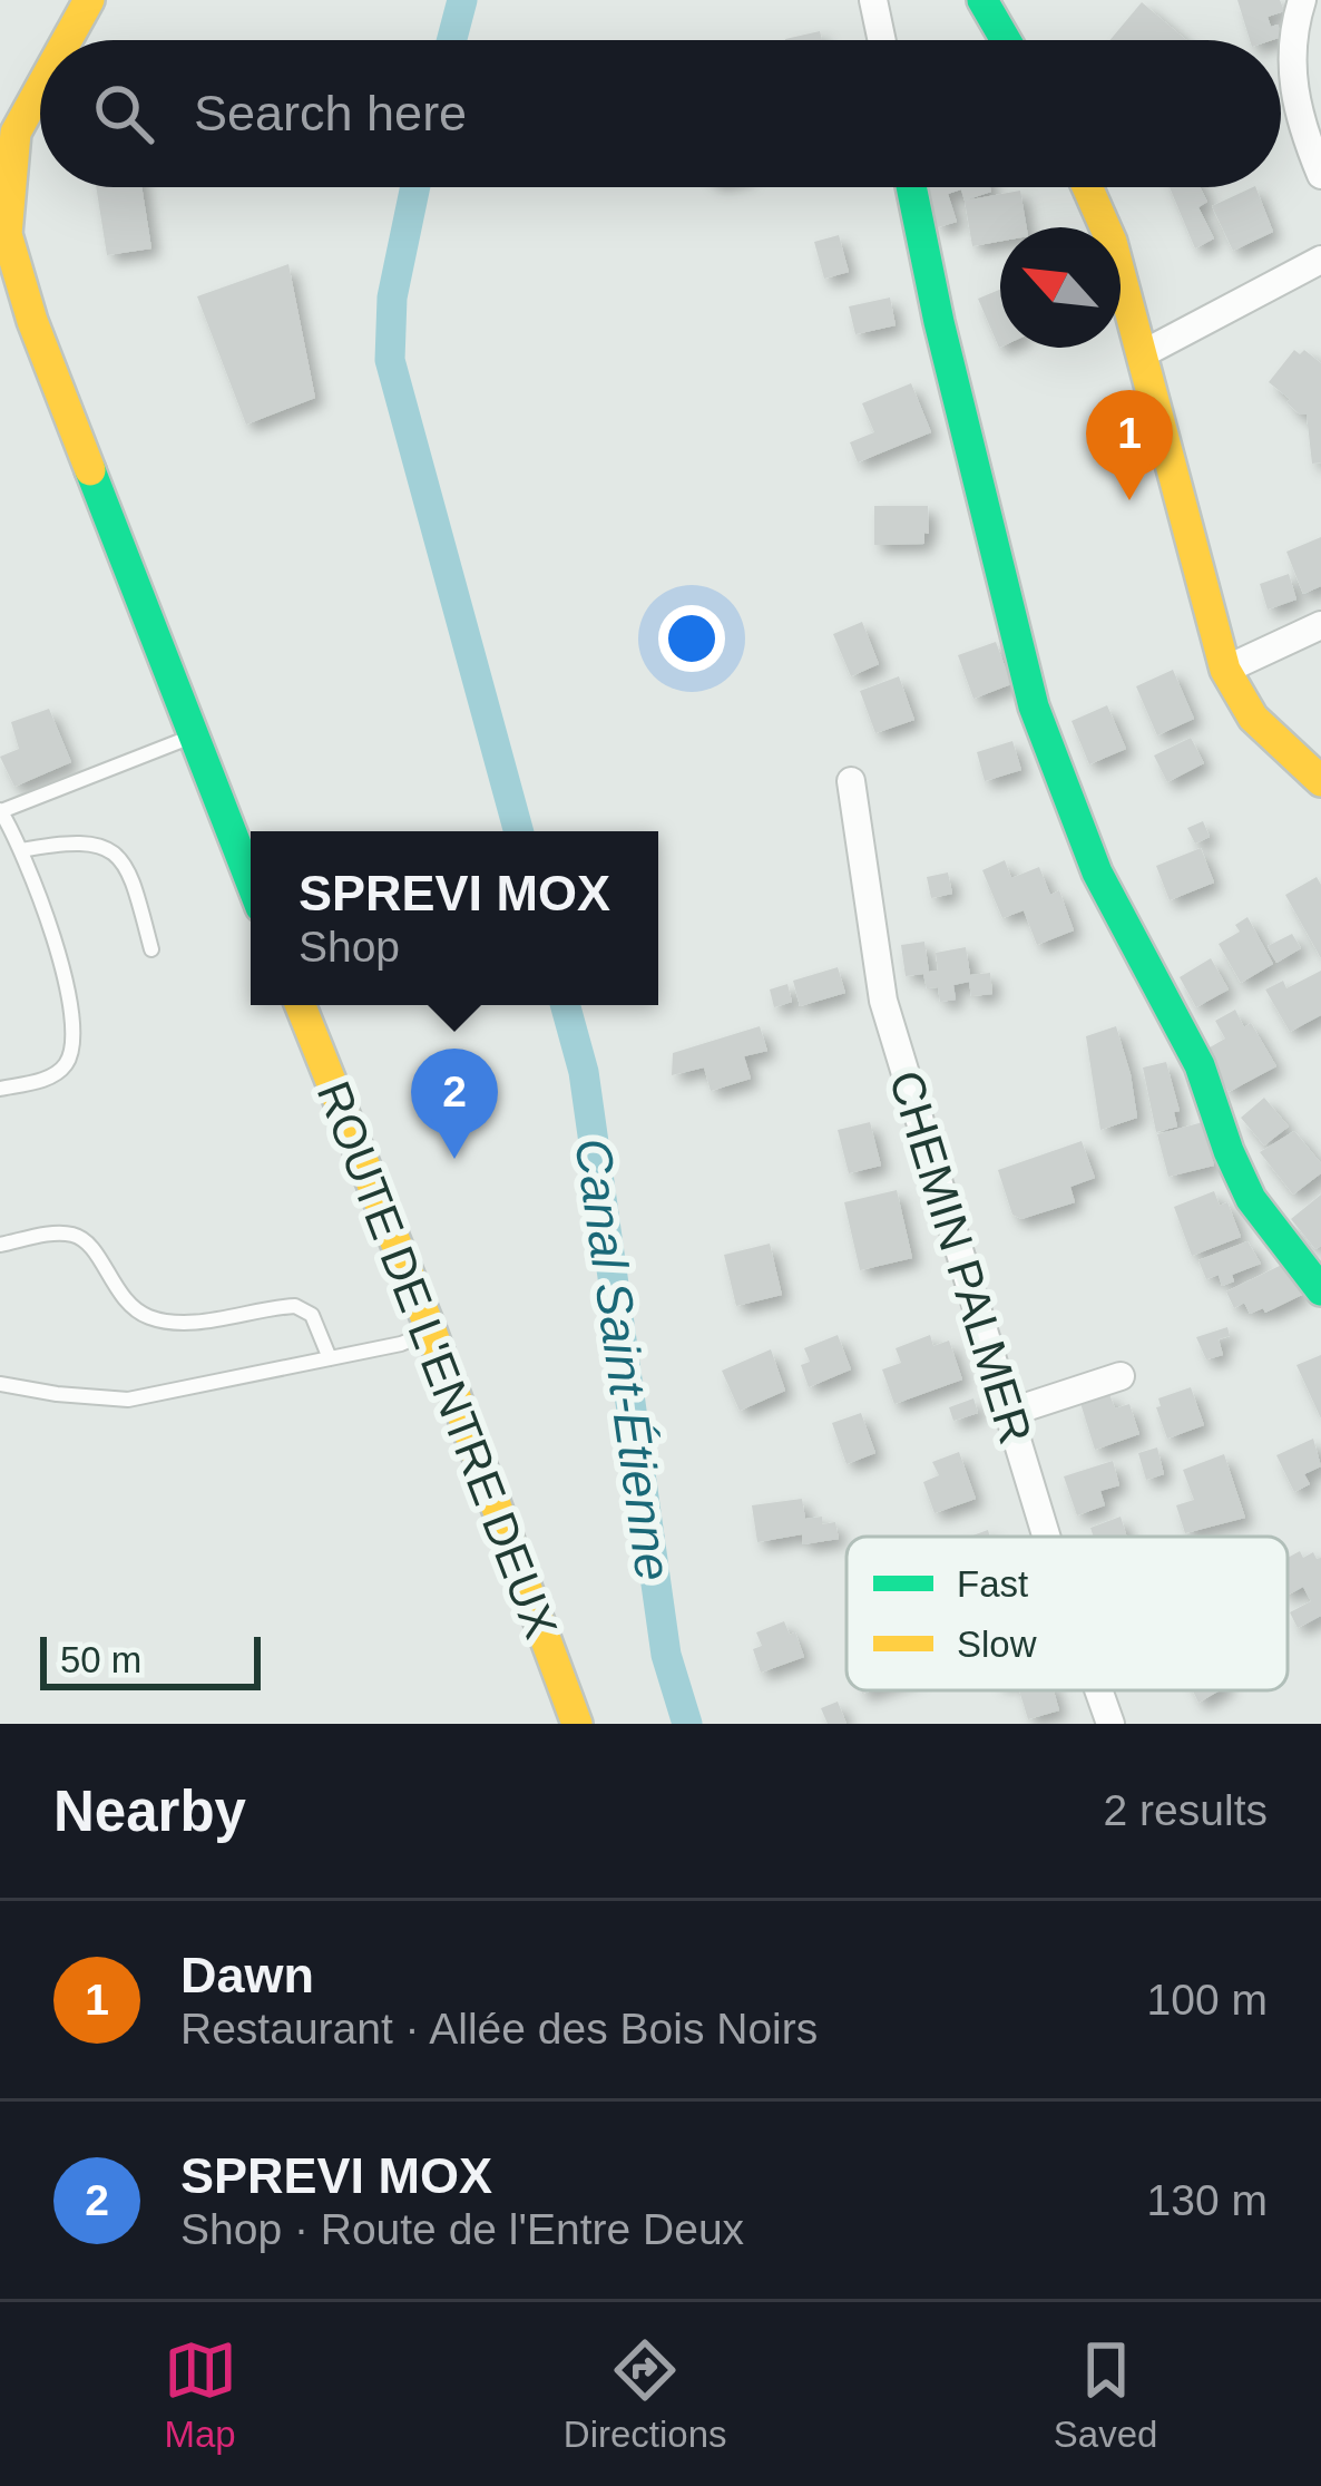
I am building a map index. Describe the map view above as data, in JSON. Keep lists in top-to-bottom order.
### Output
{
  "streets": {
    "main road": ["ROUTE DE L'ENTRE DEUX"],
    "street": ["CHEMIN PALMER"]
  },
  "water": ["Canal Saint-Étienne"],
  "legend": ["Fast", "Slow"],
  "scale_bar": "50 m",
  "north": "top left",
  "page": {
    "search": "Search here",
    "pins": ["1", "2"],
    "popup": ["SPREVI MOX", "Shop"],
    "scale": "50 m",
    "heading": ["Nearby", "2 results"],
    "list": [
      {
        "mark": "1",
        "name": "Dawn",
        "note": "Restaurant · Allée des Bois Noirs",
        "value": "100 m"
      },
      {
        "mark": "2",
        "name": "SPREVI MOX",
        "note": "Shop · Route de l'Entre Deux",
        "value": "130 m"
      }
    ],
    "nav": ["Map", "Directions", "Saved"]
  }
}
